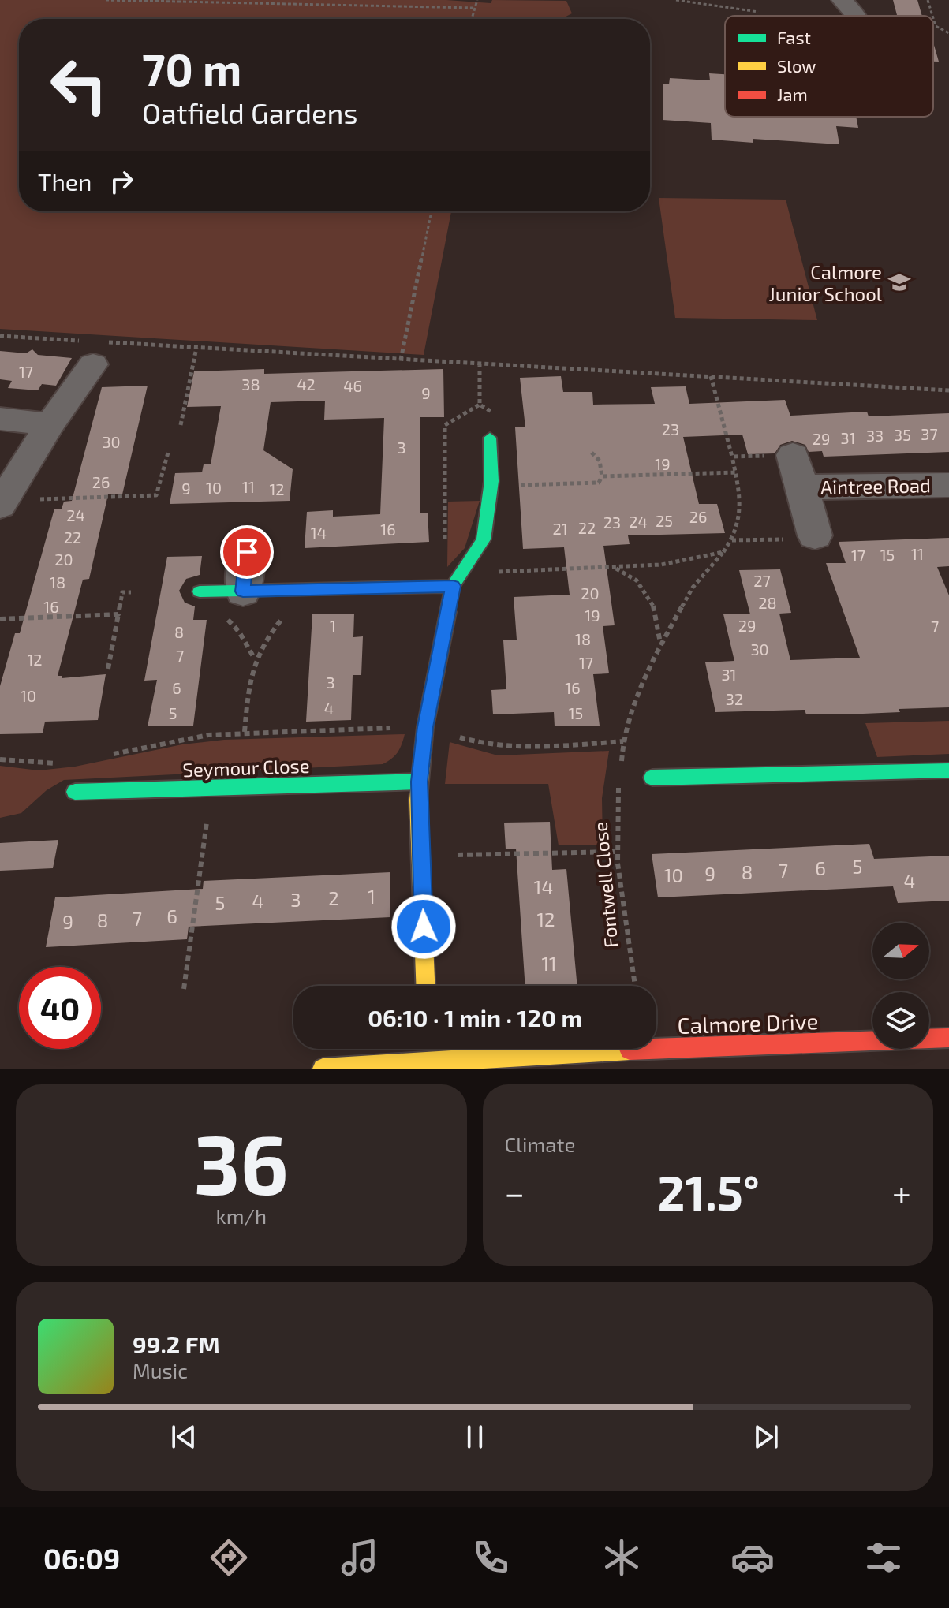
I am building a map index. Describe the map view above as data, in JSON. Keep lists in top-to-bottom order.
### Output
{
  "streets": {
    "street": ["Aintree Road", "Seymour Close", "Calmore Drive"],
    "path": ["Fontwell Close"]
  },
  "places": {
    "school or university": ["Calmore Junior School"]
  },
  "house_numbers": [
    "17",
    "38",
    "42",
    "46",
    "9",
    "23",
    "37",
    "35",
    "33",
    "31",
    "29",
    "30",
    "3",
    "19",
    "26",
    "11",
    "10",
    "9",
    "12",
    "24",
    "26",
    "25",
    "24",
    "23",
    "22",
    "21",
    "16",
    "14",
    "22",
    "11",
    "15",
    "17",
    "20",
    "27",
    "18",
    "20",
    "28",
    "16",
    "19",
    "1",
    "29",
    "7",
    "8",
    "18",
    "30",
    "7",
    "12",
    "17",
    "31",
    "3",
    "6",
    "16",
    "10",
    "32",
    "4",
    "5",
    "15",
    "5",
    "6",
    "7",
    "8",
    "9",
    "10",
    "4",
    "14",
    "1",
    "2",
    "3",
    "4",
    "5",
    "6",
    "7",
    "12",
    "8",
    "9",
    "11"
  ],
  "legend": ["Fast", "Slow", "Jam"],
  "north": "right",
  "page": {
    "turn": ["70 m", "Oatfield Gardens"],
    "then": "Then",
    "limit": "40",
    "trip": "06:10 · 1 min · 120 m",
    "tile": [
      ["36", "km/h"],
      "Climate"
    ],
    "heat": ["−", "21.5°", "+"],
    "song": ["99.2 FM", "Music"],
    "tabs": "06:09"
  }
}
